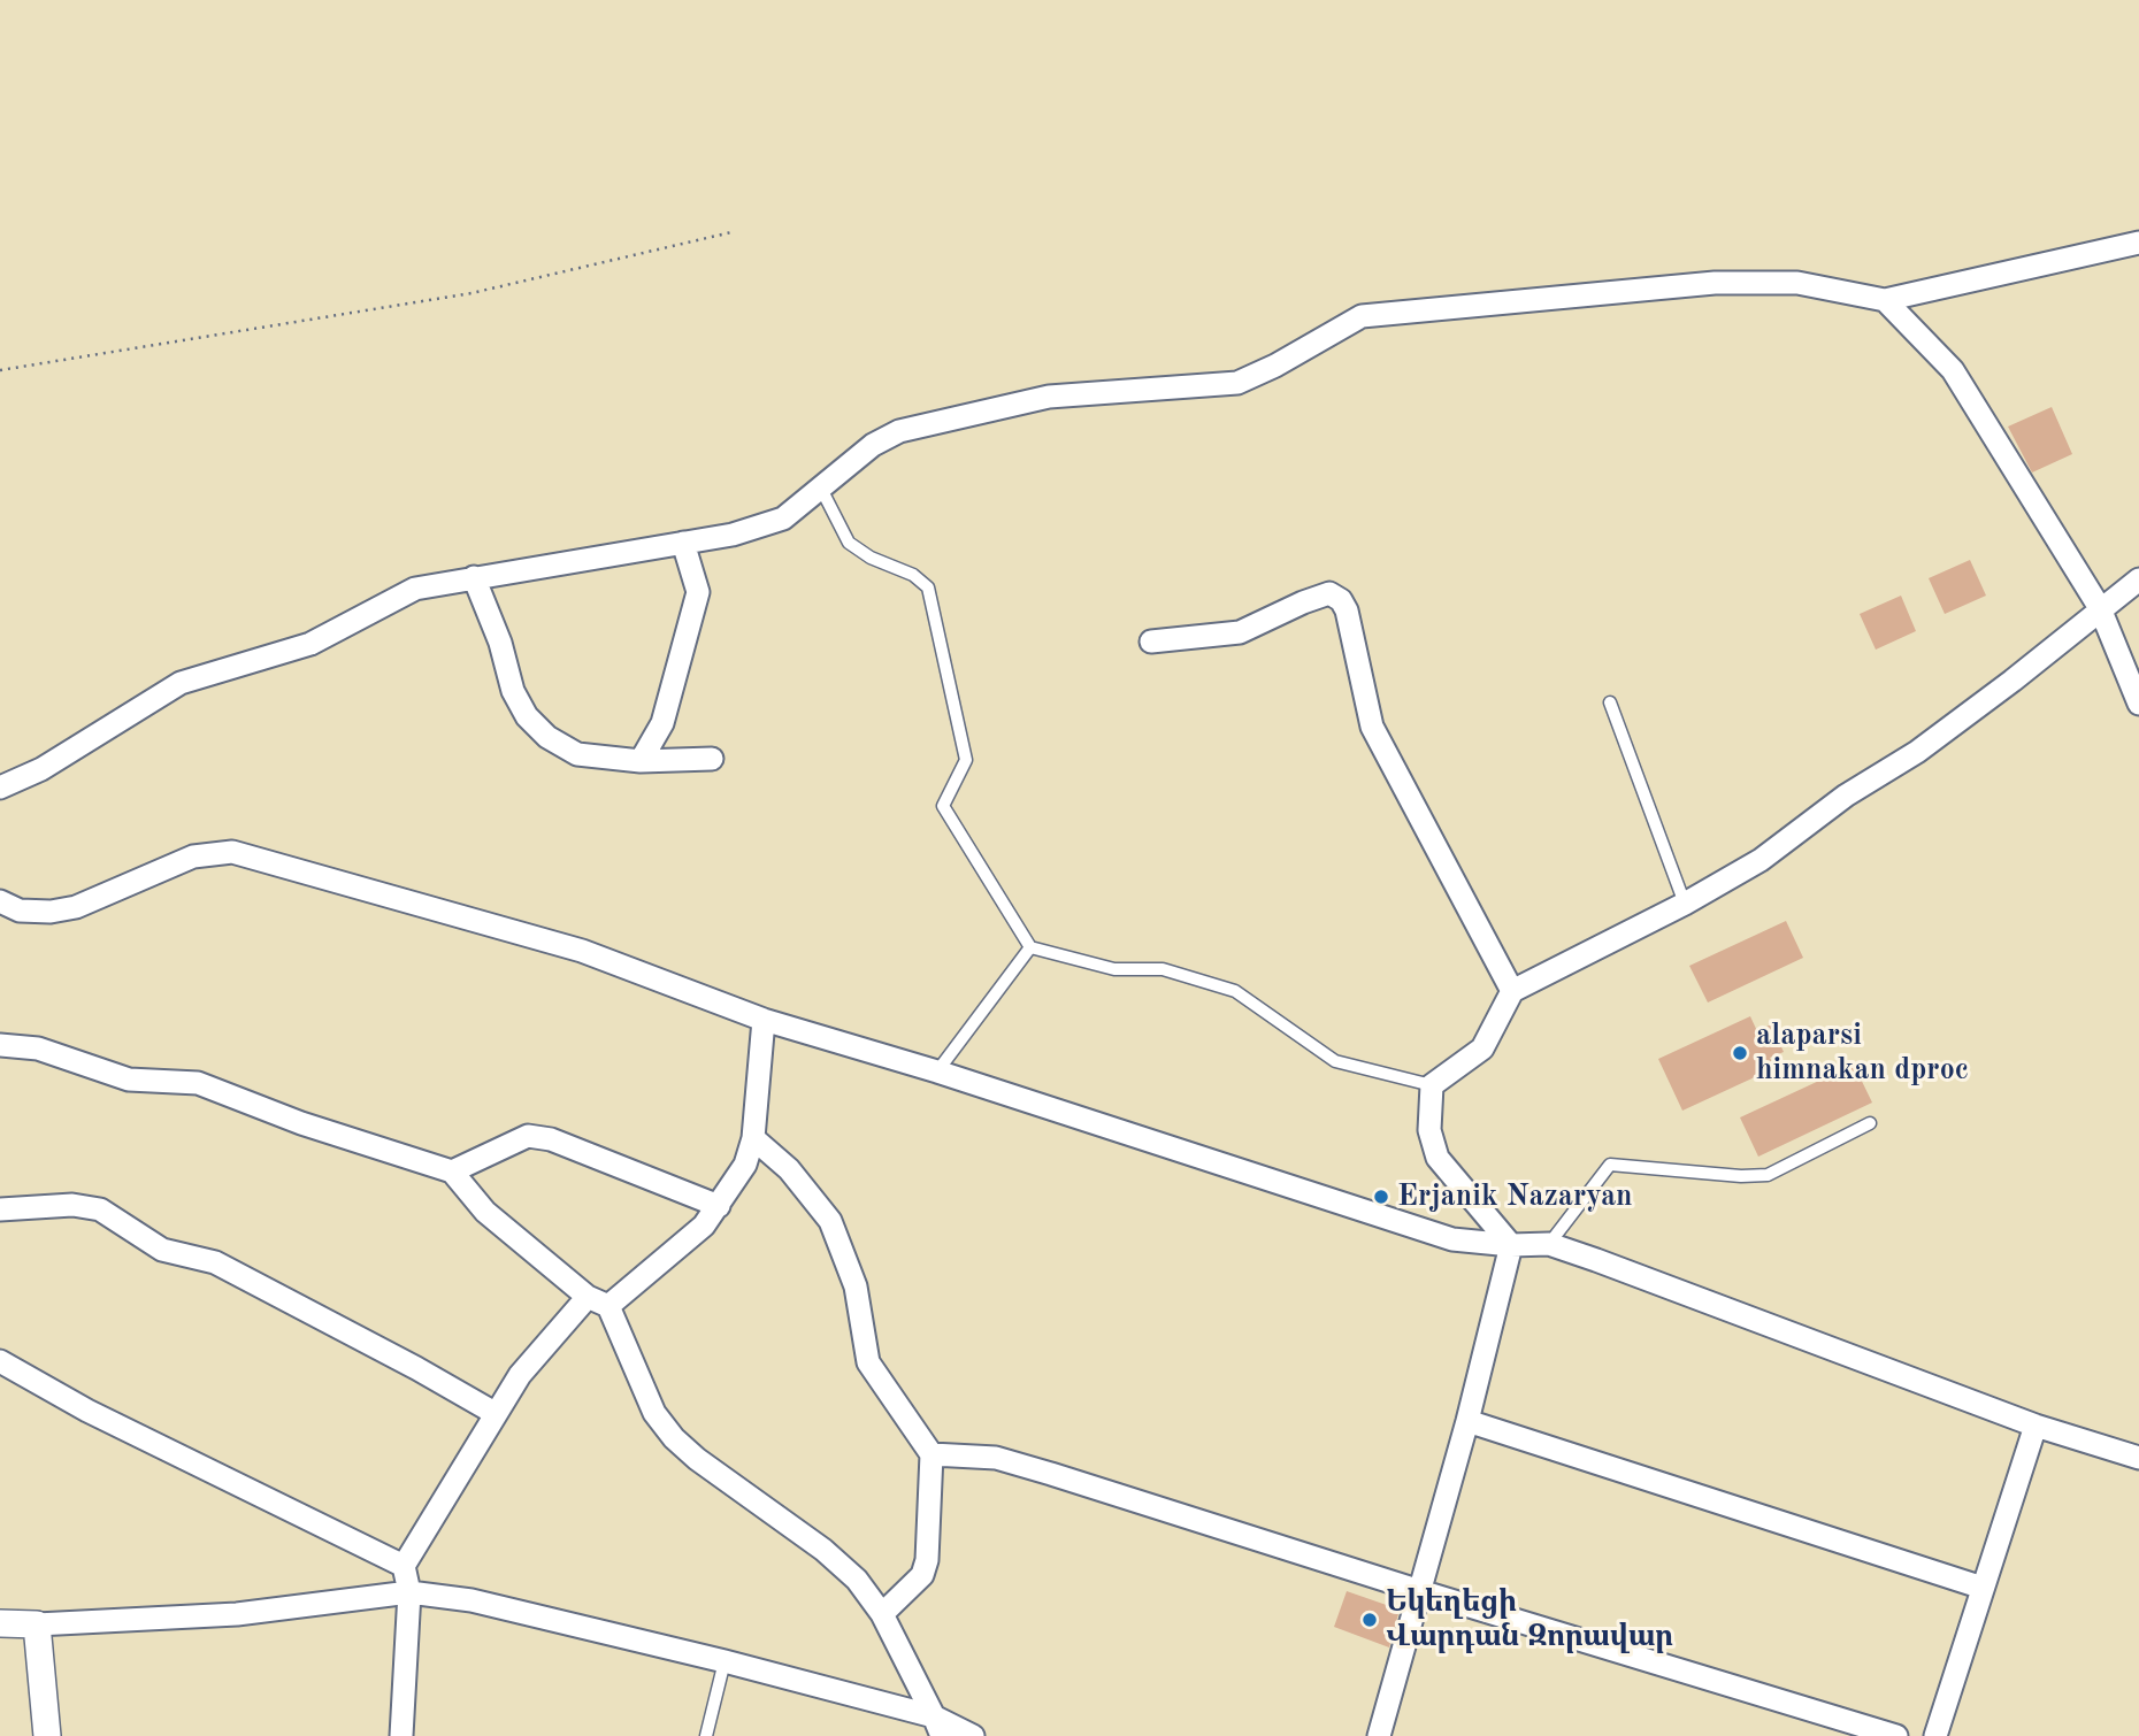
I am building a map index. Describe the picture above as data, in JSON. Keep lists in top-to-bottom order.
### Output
{
  "places": ["alaparsi himnakan dproc", "Erjanik Nazaryan", "Եկեղեցի Վարդան Զորավար"]
}
